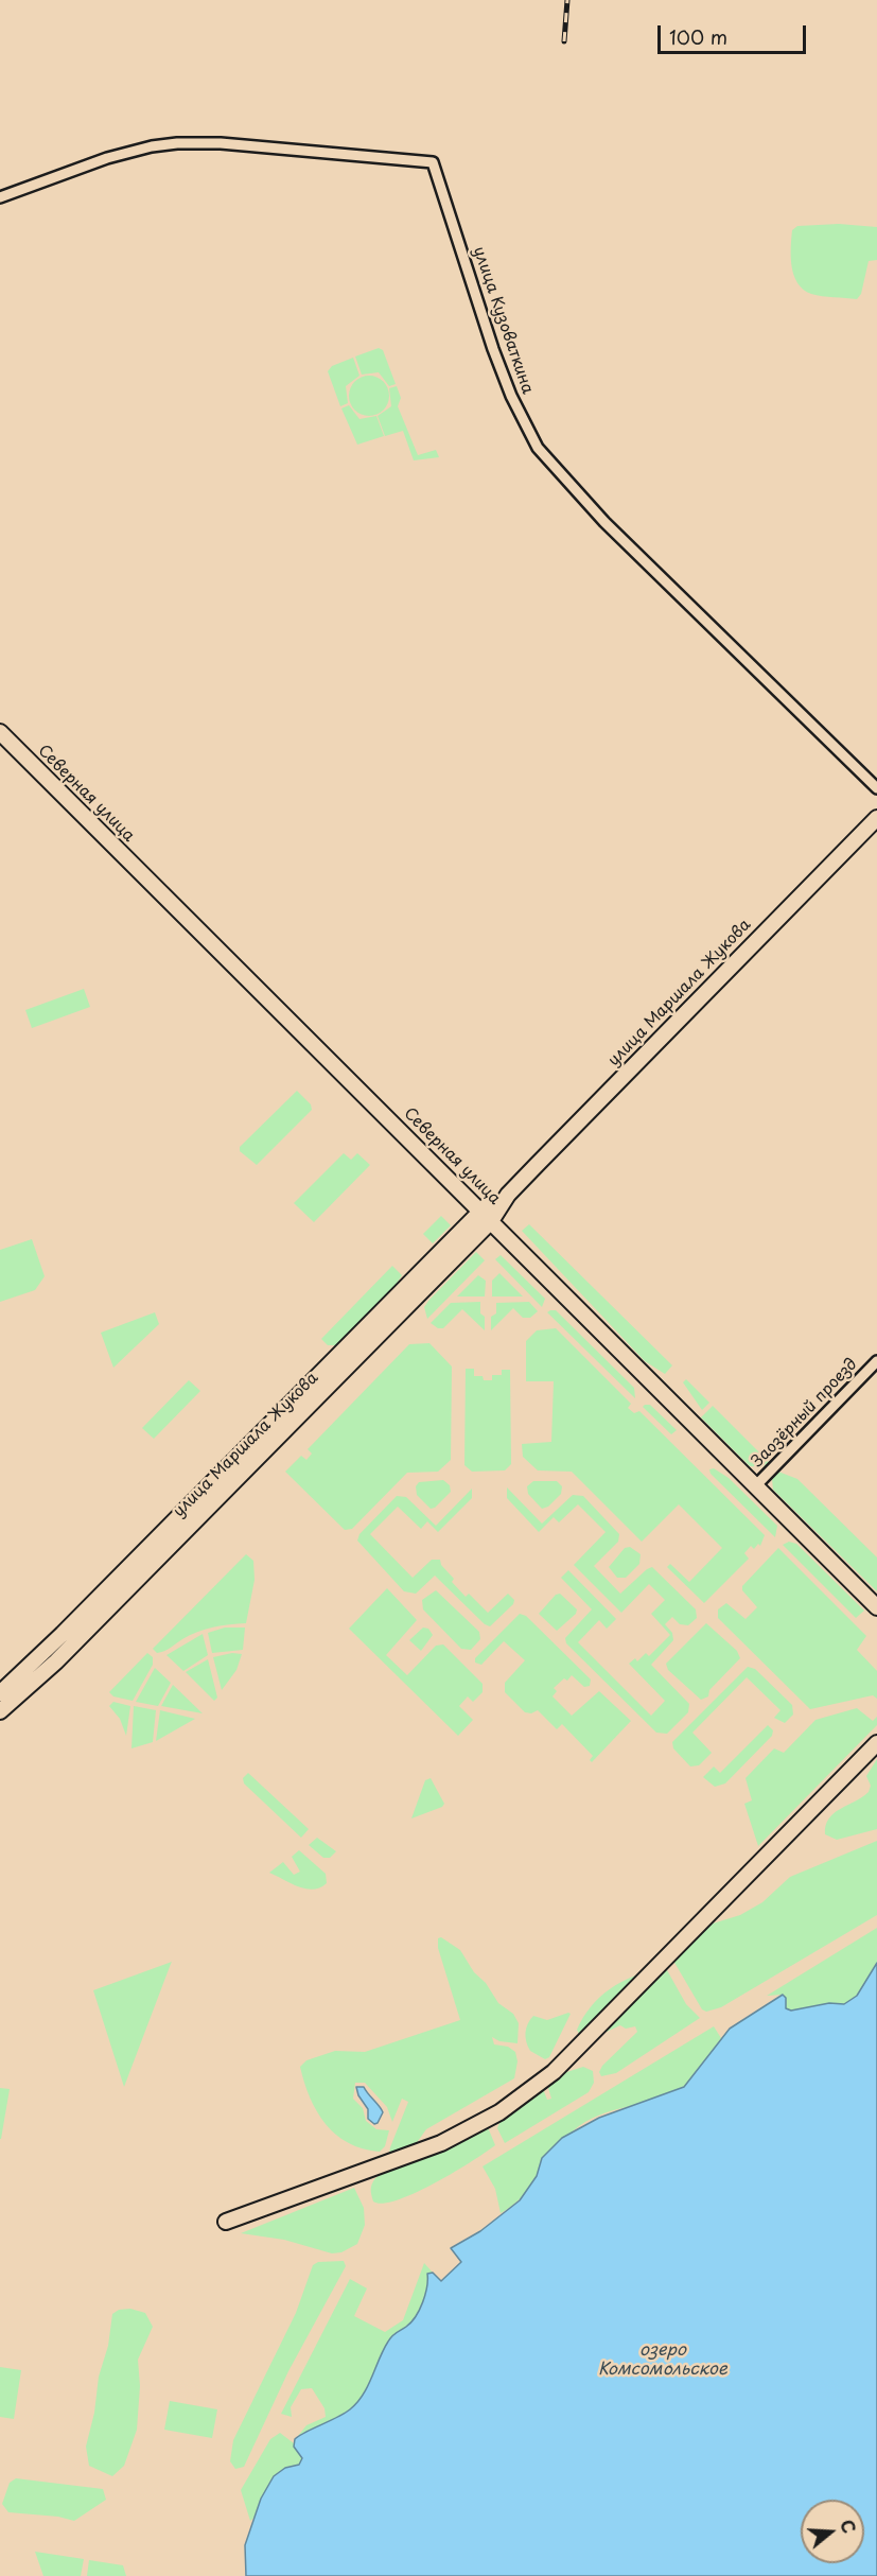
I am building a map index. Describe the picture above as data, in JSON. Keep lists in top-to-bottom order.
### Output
{
  "streets": {
    "main road": ["Северная улица", "улица Маршала Жукова"],
    "street": ["улица Кузоваткина", "Заозёрный проезд"]
  },
  "crossings": [
    ["Северная улица", "улица Маршала Жукова"],
    ["Северная улица", "Заозёрный проезд"]
  ],
  "water": ["озеро Комсомольское"],
  "scale_bar": "100 m",
  "north": "right"
}
